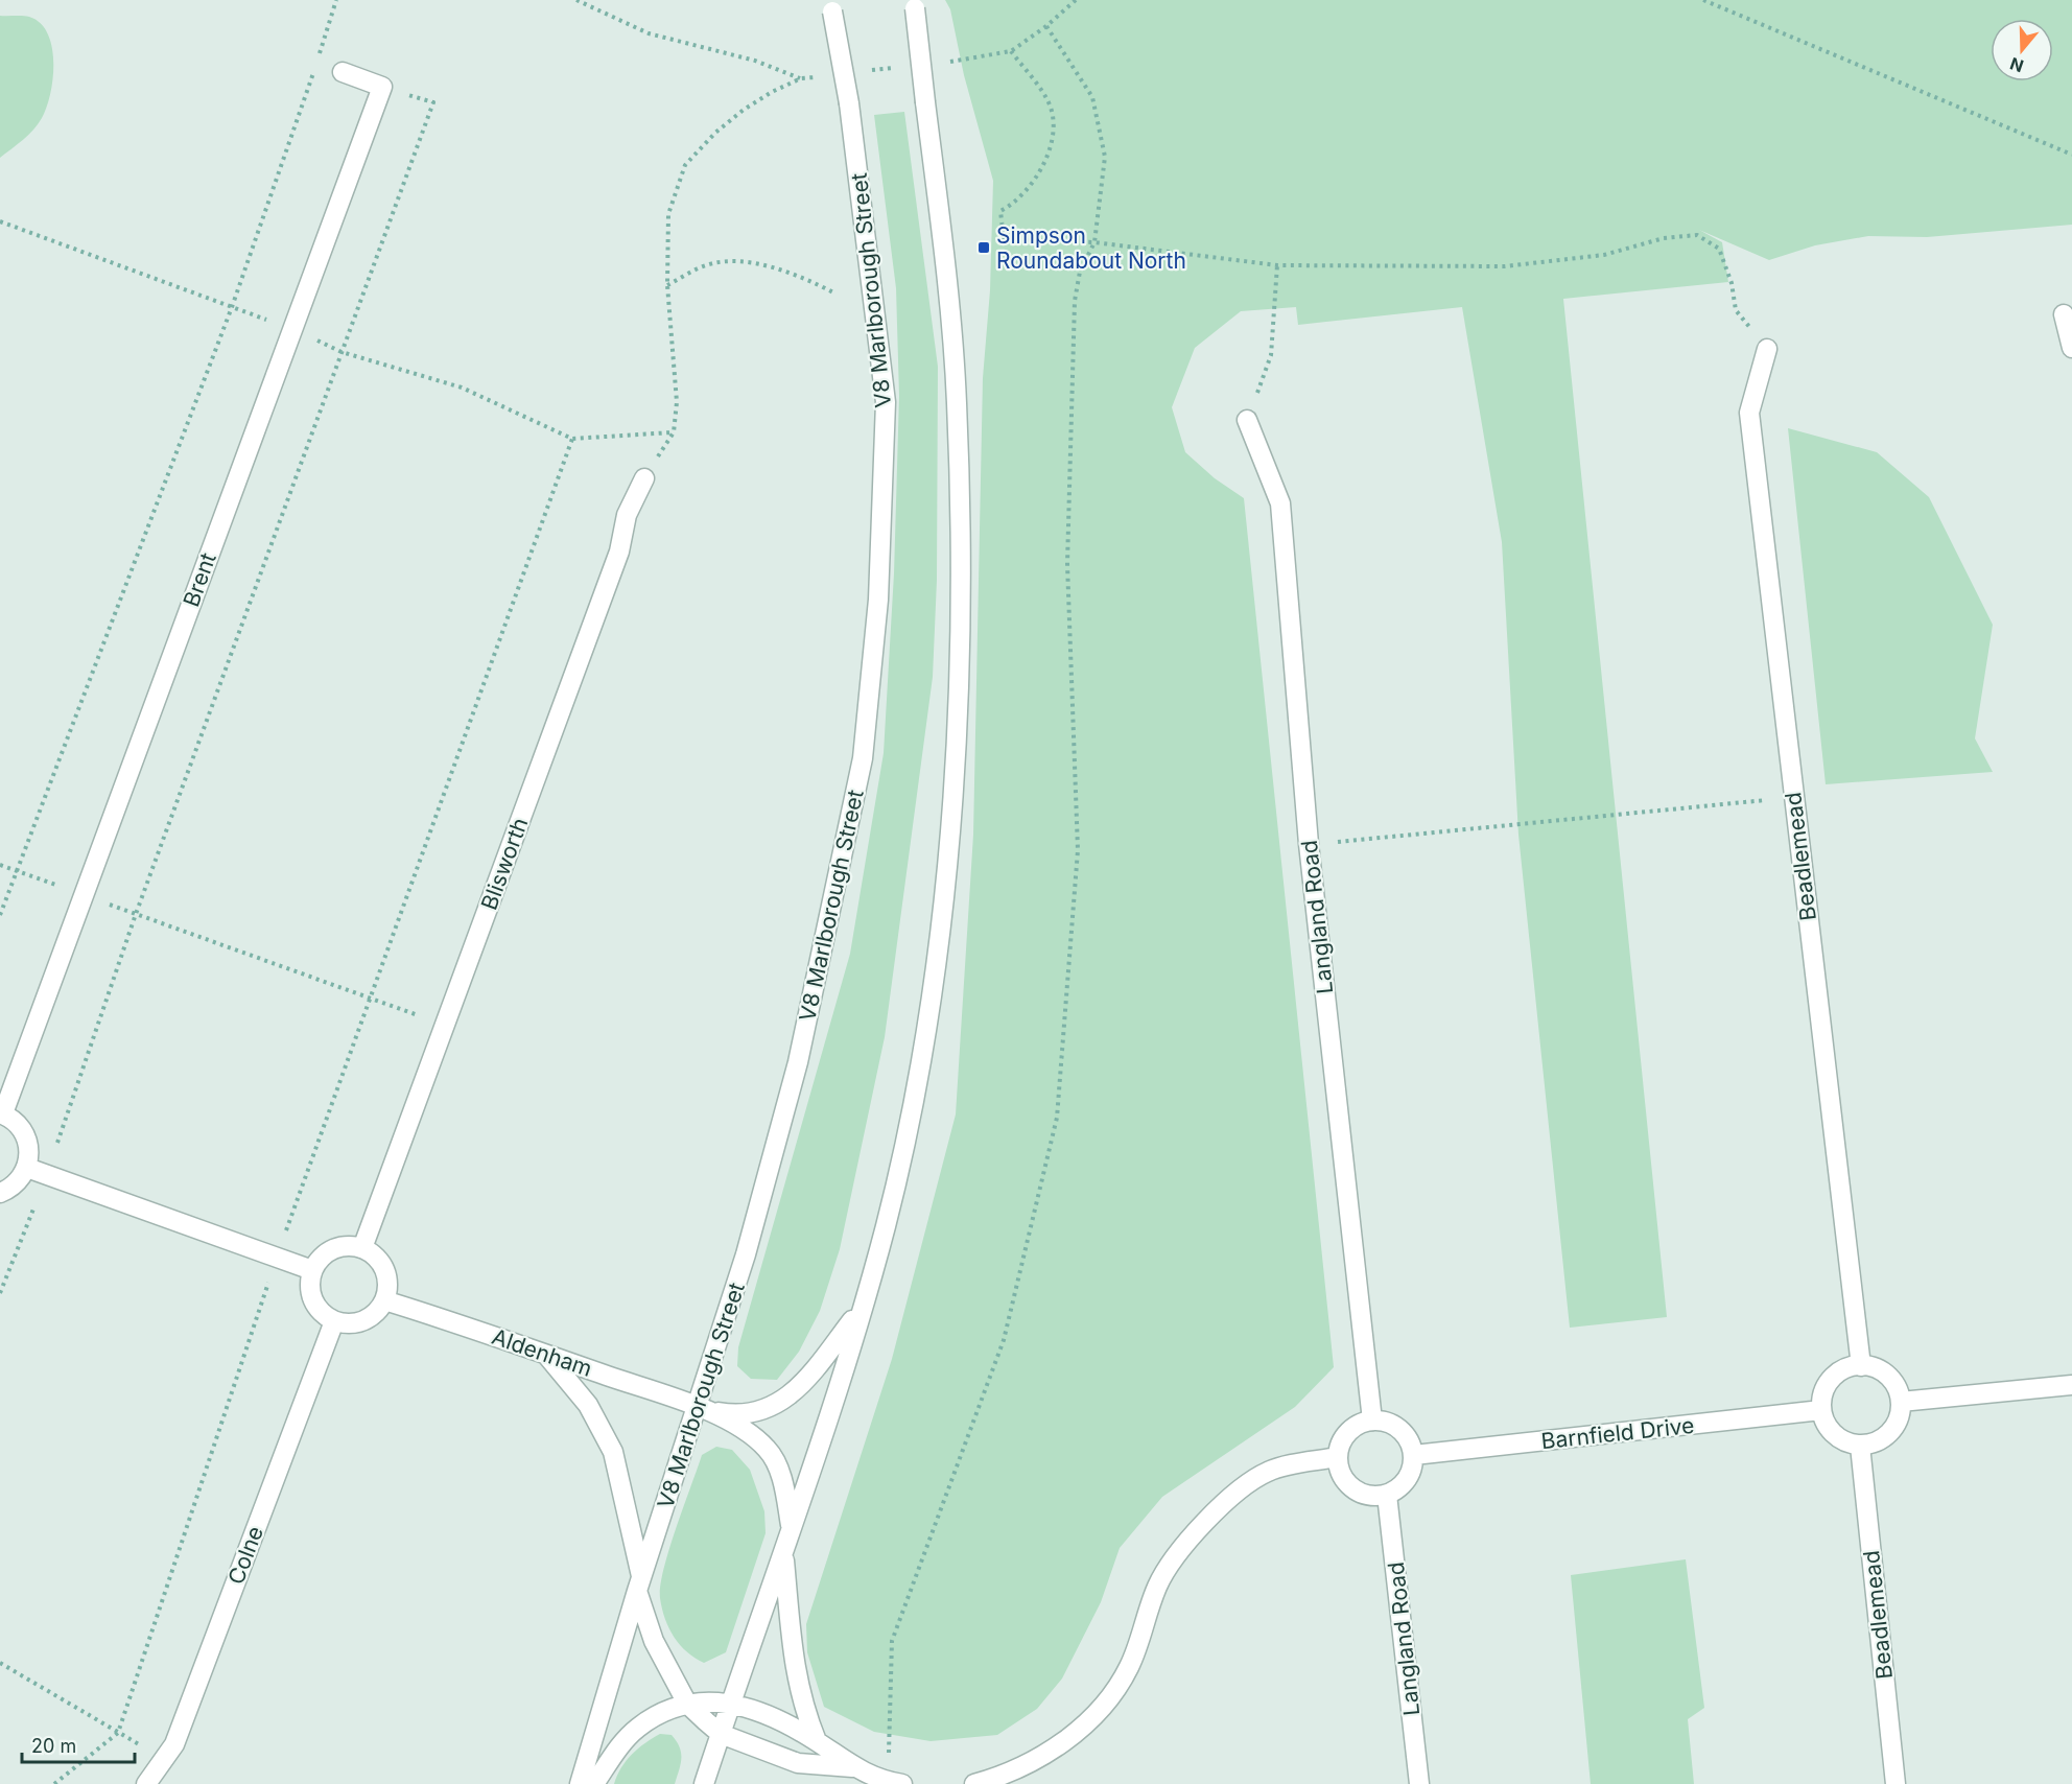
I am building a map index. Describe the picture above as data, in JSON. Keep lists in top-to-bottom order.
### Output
{
  "streets": {
    "street": [
      "V8 Marlborough Street",
      "Brent",
      "Beadlemead",
      "Blisworth",
      "Langland Road",
      "Aldenham",
      "Barnfield Drive",
      "Colne"
    ]
  },
  "crossings": [
    ["V8 Marlborough Street", "Aldenham"],
    ["Beadlemead", "Barnfield Drive"],
    ["Blisworth", "Aldenham"],
    ["Blisworth", "Colne"],
    ["Langland Road", "Barnfield Drive"],
    ["Aldenham", "Colne"]
  ],
  "places": {
    "transit": ["Simpson Roundabout North"]
  },
  "scale_bar": "20 m",
  "north": "bottom"
}
